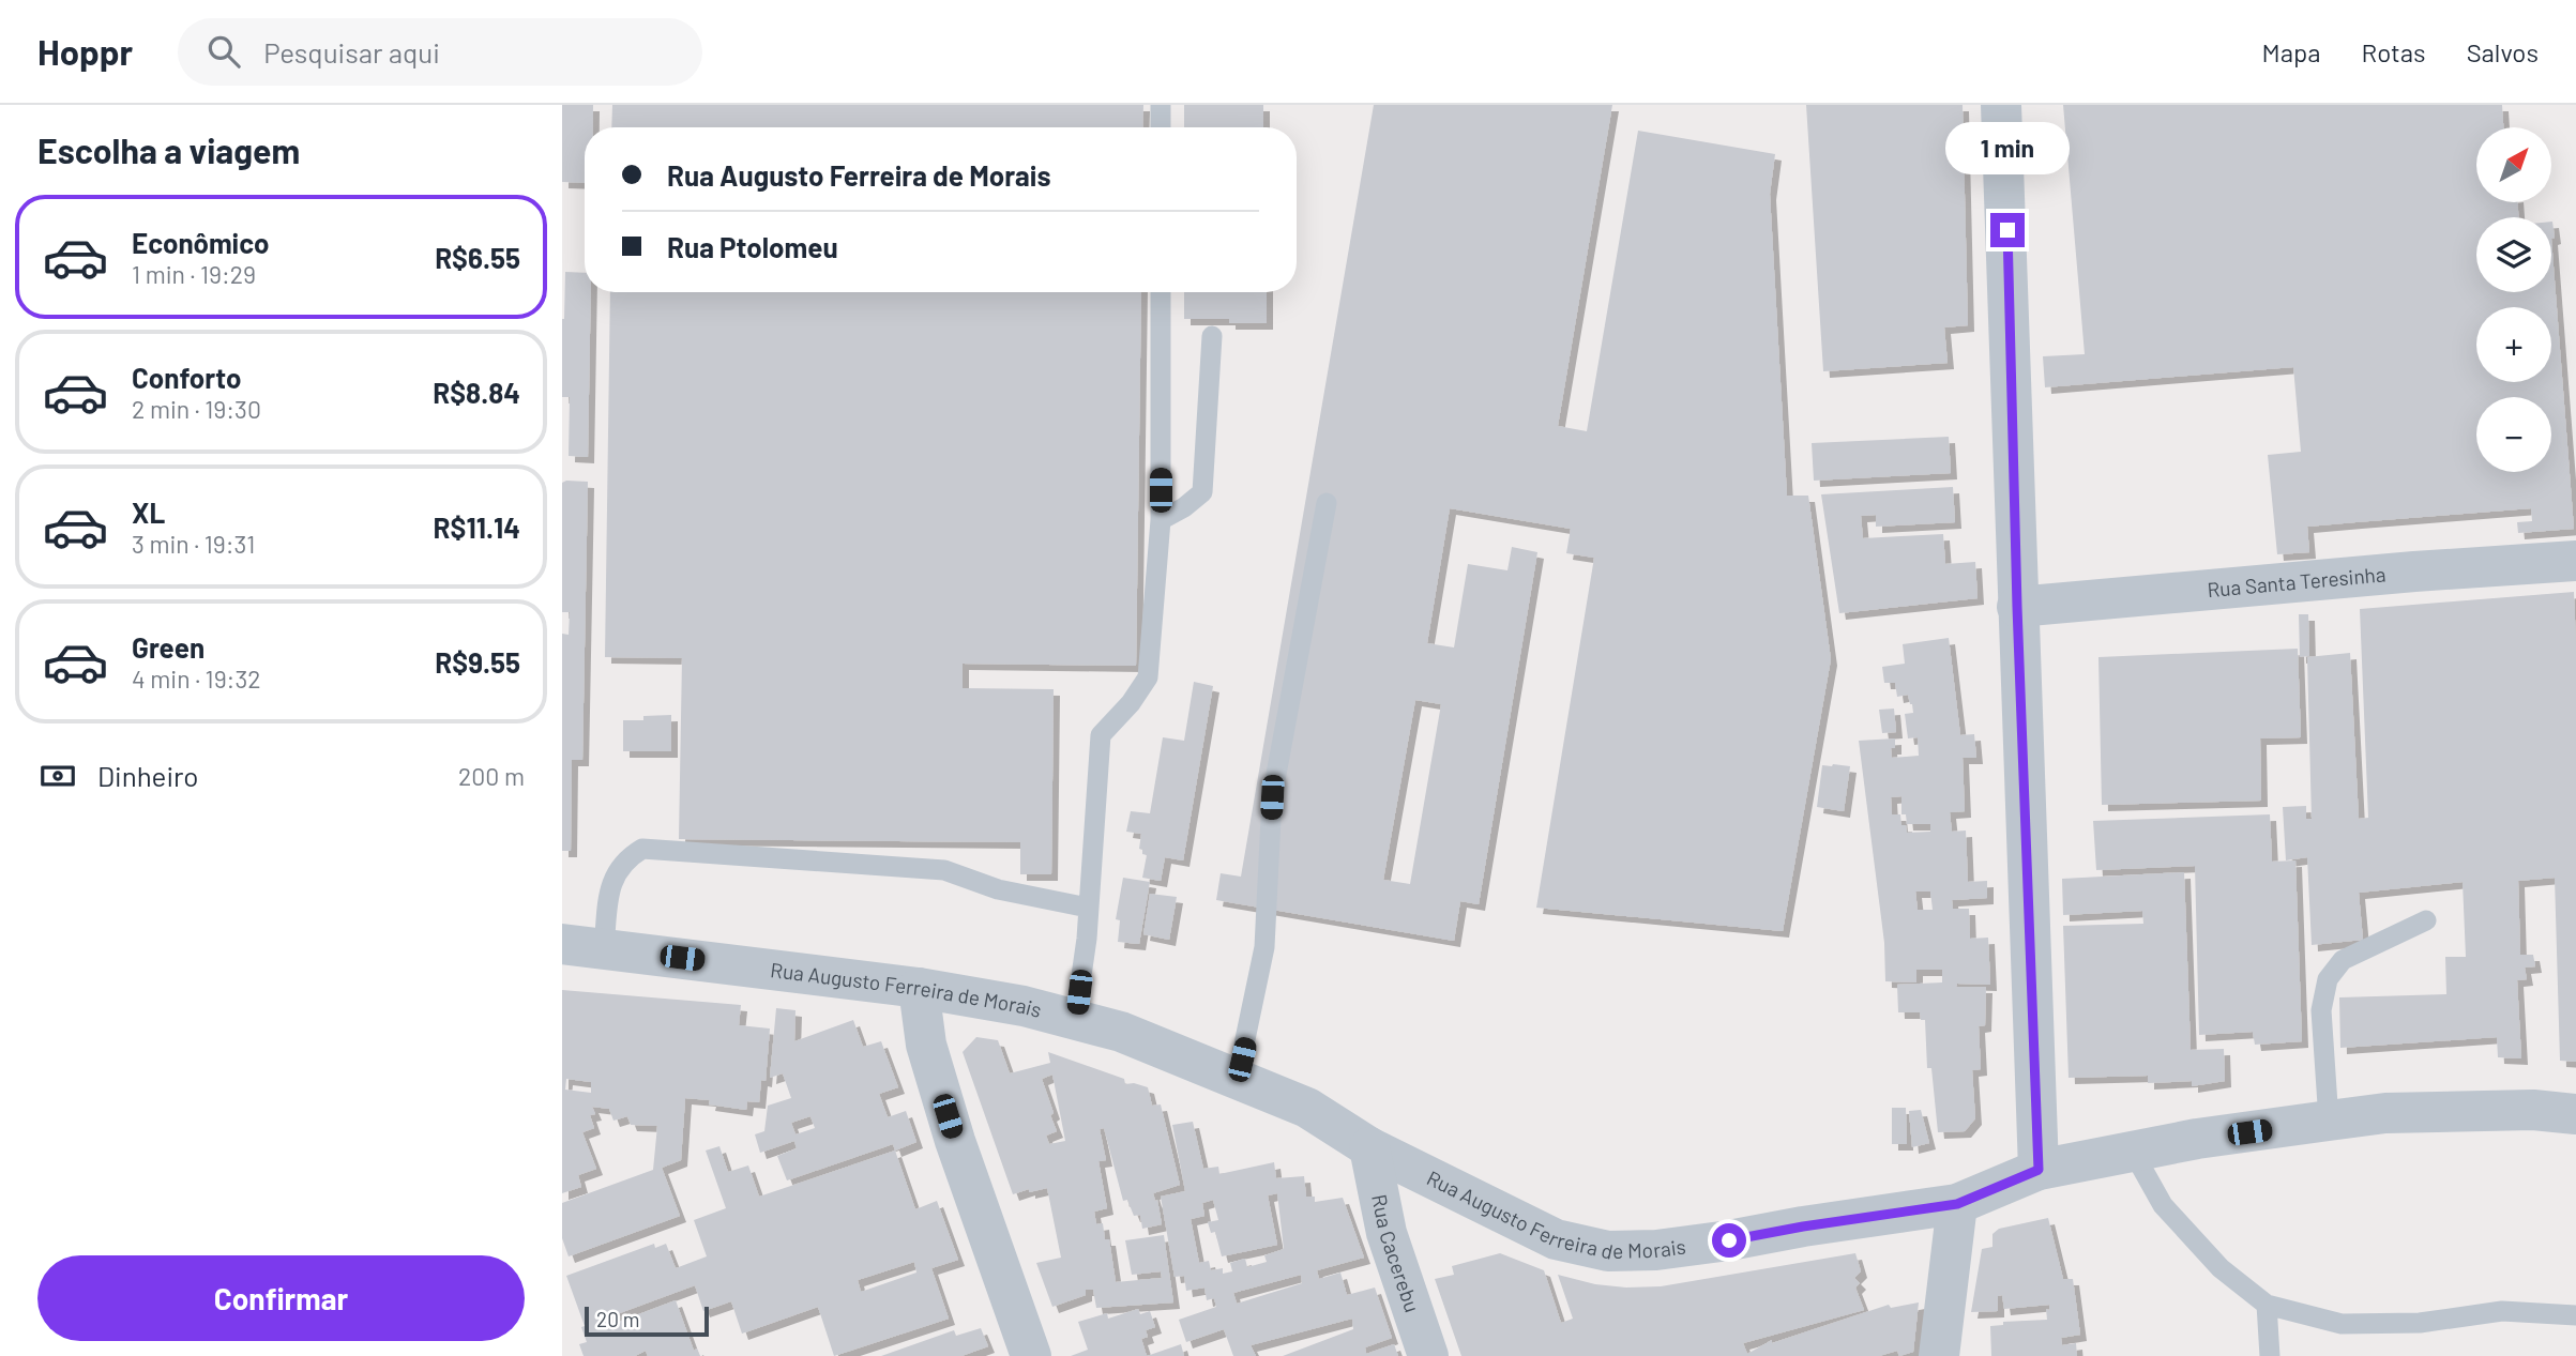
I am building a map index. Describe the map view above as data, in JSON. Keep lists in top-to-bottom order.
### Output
{
  "streets": {
    "street": ["Rua Santa Teresinha", "Rua Augusto Ferreira de Morais", "Rua Cacerebu"]
  },
  "crossings": [
    ["Rua Augusto Ferreira de Morais", "Rua Cacerebu"]
  ],
  "scale_bar": "20 m",
  "north": "top right",
  "page": {
    "header": "Hoppr",
    "search": "Pesquisar aqui",
    "nav": ["Mapa", "Rotas", "Salvos"],
    "heading": "Escolha a viagem",
    "bubble": "1 min",
    "map_buttons": ["+", "−"],
    "banner": ["Rua Augusto Ferreira de Morais", "Rua Ptolomeu"],
    "list": [
      {
        "name": "Econômico",
        "note": "1 min · 19:29",
        "value": "R$6.55"
      },
      {
        "name": "Conforto",
        "note": "2 min · 19:30",
        "value": "R$8.84"
      },
      {
        "name": "XL",
        "note": "3 min · 19:31",
        "value": "R$11.14"
      },
      {
        "name": "Green",
        "note": "4 min · 19:32",
        "value": "R$9.55"
      }
    ],
    "pay": ["Dinheiro", "200 m"],
    "buttons": "Confirmar",
    "scale": "20 m"
  }
}
